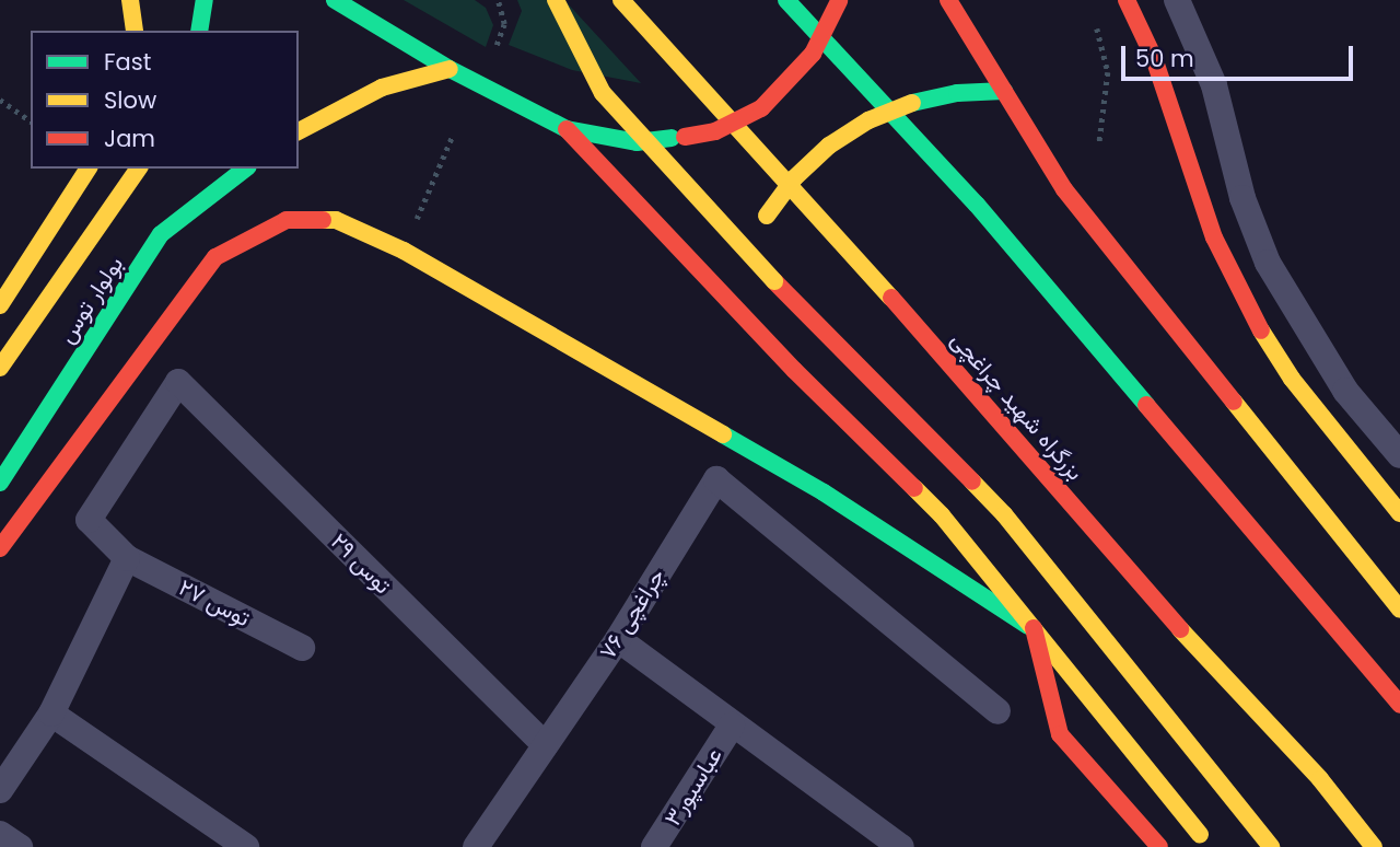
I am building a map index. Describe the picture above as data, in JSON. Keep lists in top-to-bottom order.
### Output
{
  "streets": {
    "main road": ["بولوار توس", "بزرگراه شهید چراغچی"],
    "street": [
      "توس ۲۹",
      "توس ۲۷",
      "چراغچی ۷۶",
      "عباسپور۳"
    ]
  },
  "crossings": [
    ["توس ۲۹", "توس ۲۷"],
    ["توس ۲۹", "چراغچی ۷۶"]
  ],
  "legend": ["Fast", "Slow", "Jam"],
  "scale_bar": "50 m"
}
